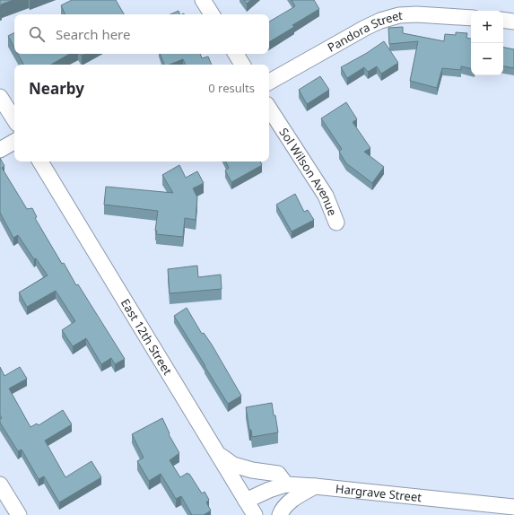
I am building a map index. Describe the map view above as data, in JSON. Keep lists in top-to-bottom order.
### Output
{
  "streets": {
    "street": [
      "Pandora Street",
      "Sol Wilson Avenue",
      "East 12th Street",
      "Hargrave Street"
    ]
  },
  "crossings": [
    ["East 12th Street", "Hargrave Street"]
  ],
  "page": {
    "map_buttons": ["+", "−"],
    "search": "Search here",
    "heading": ["Nearby", "0 results"]
  }
}
